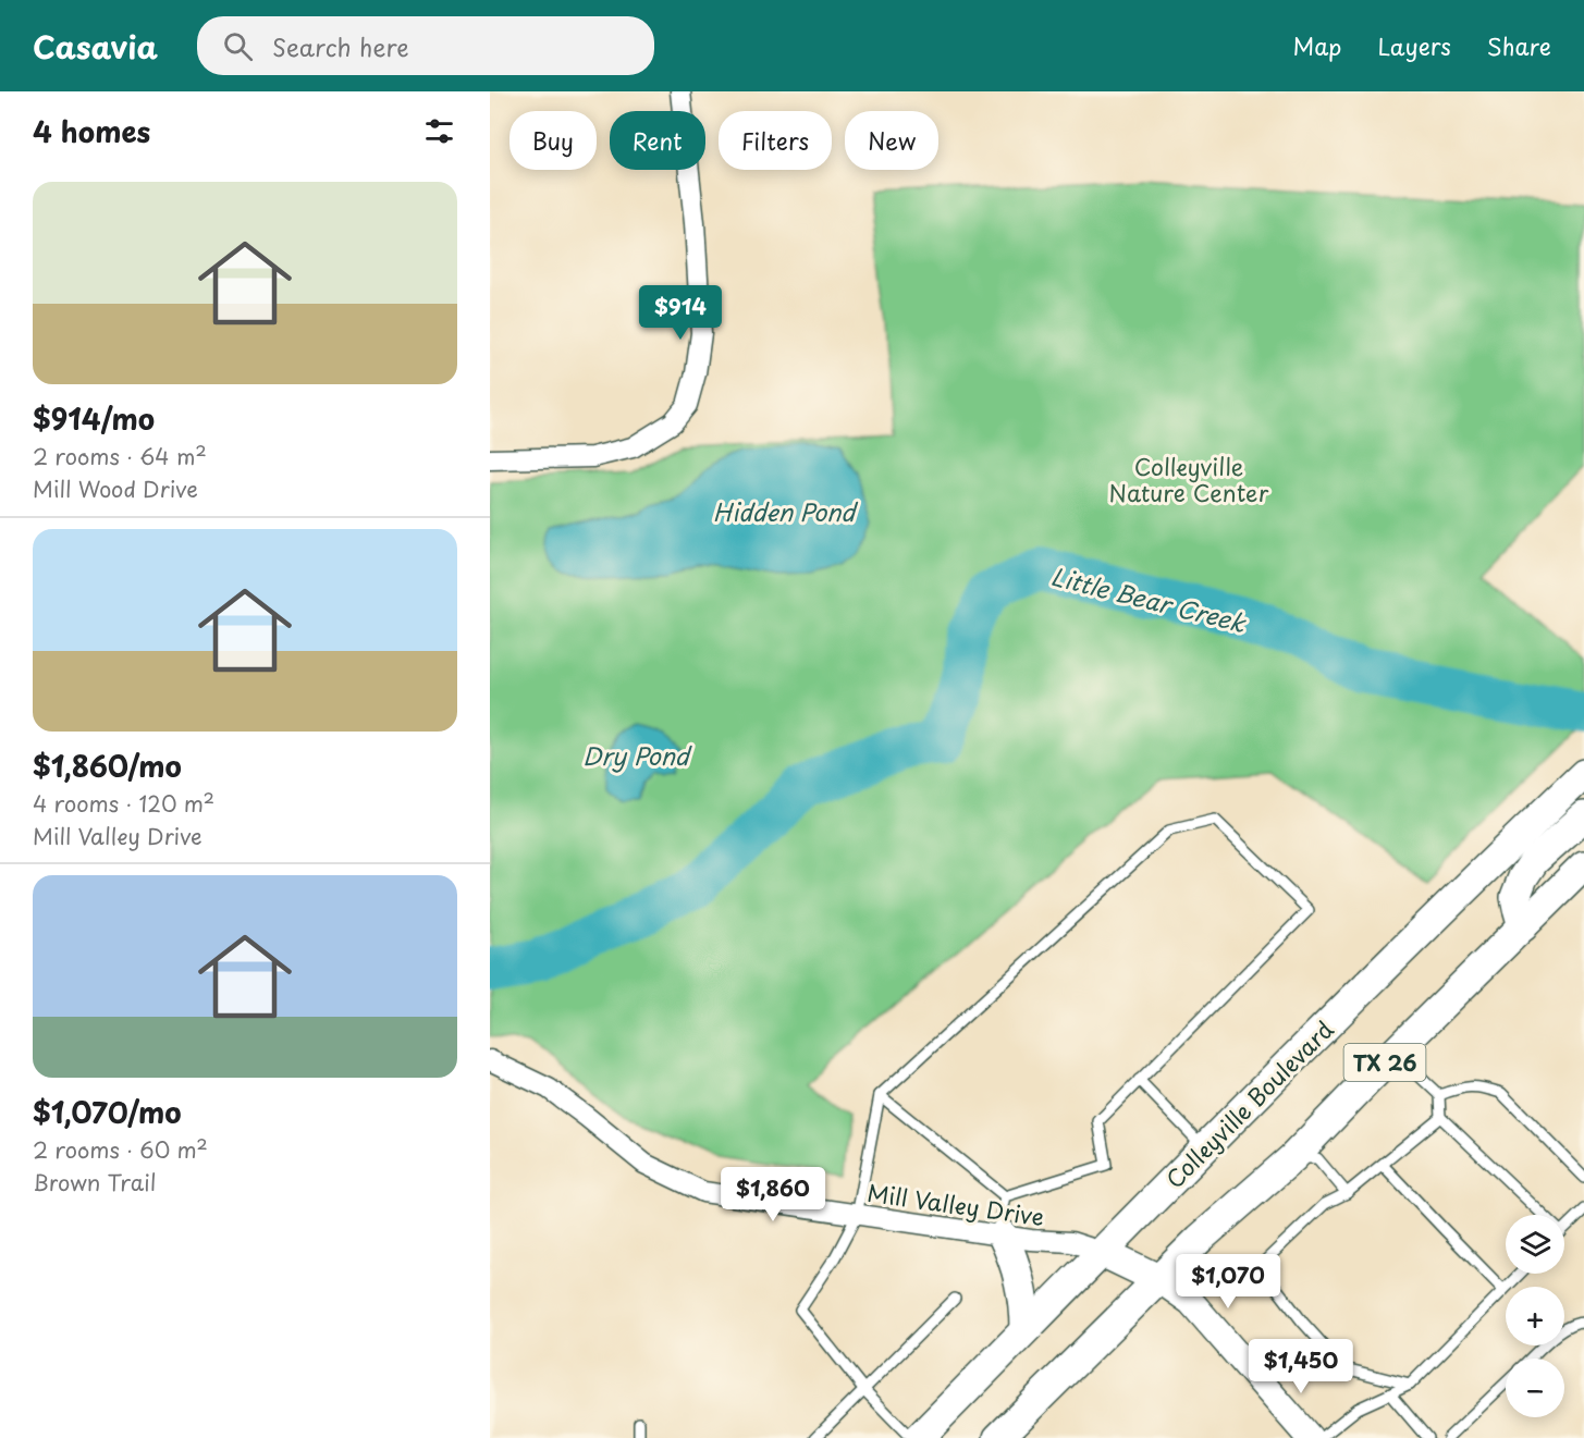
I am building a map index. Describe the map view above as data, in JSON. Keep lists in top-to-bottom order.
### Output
{
  "streets": {
    "main road": ["TX 26", "Colleyville Boulevard"],
    "street": ["Mill Valley Drive"]
  },
  "crossings": [
    ["Colleyville Boulevard", "Mill Valley Drive"]
  ],
  "water": ["Hidden Pond", "Little Bear Creek", "Dry Pond"],
  "parks": ["Colleyville Nature Center"],
  "page": {
    "header": "Casavia",
    "search": "Search here",
    "nav": ["Map", "Layers", "Share"],
    "heading": "4 homes",
    "chip": [
      "Buy",
      "Rent",
      "Filters",
      "New"
    ],
    "list": [
      {
        "name": "$914/mo",
        "note": "2 rooms · 64 m² · Mill Wood Drive"
      },
      {
        "name": "$1,860/mo",
        "note": "4 rooms · 120 m² · Mill Valley Drive"
      },
      {
        "name": "$1,070/mo",
        "note": "2 rooms · 60 m² · Brown Trail"
      }
    ],
    "price": [
      "$914",
      "$1,860",
      "$1,070",
      "$1,450"
    ],
    "map_buttons": ["+", "−"]
  }
}
